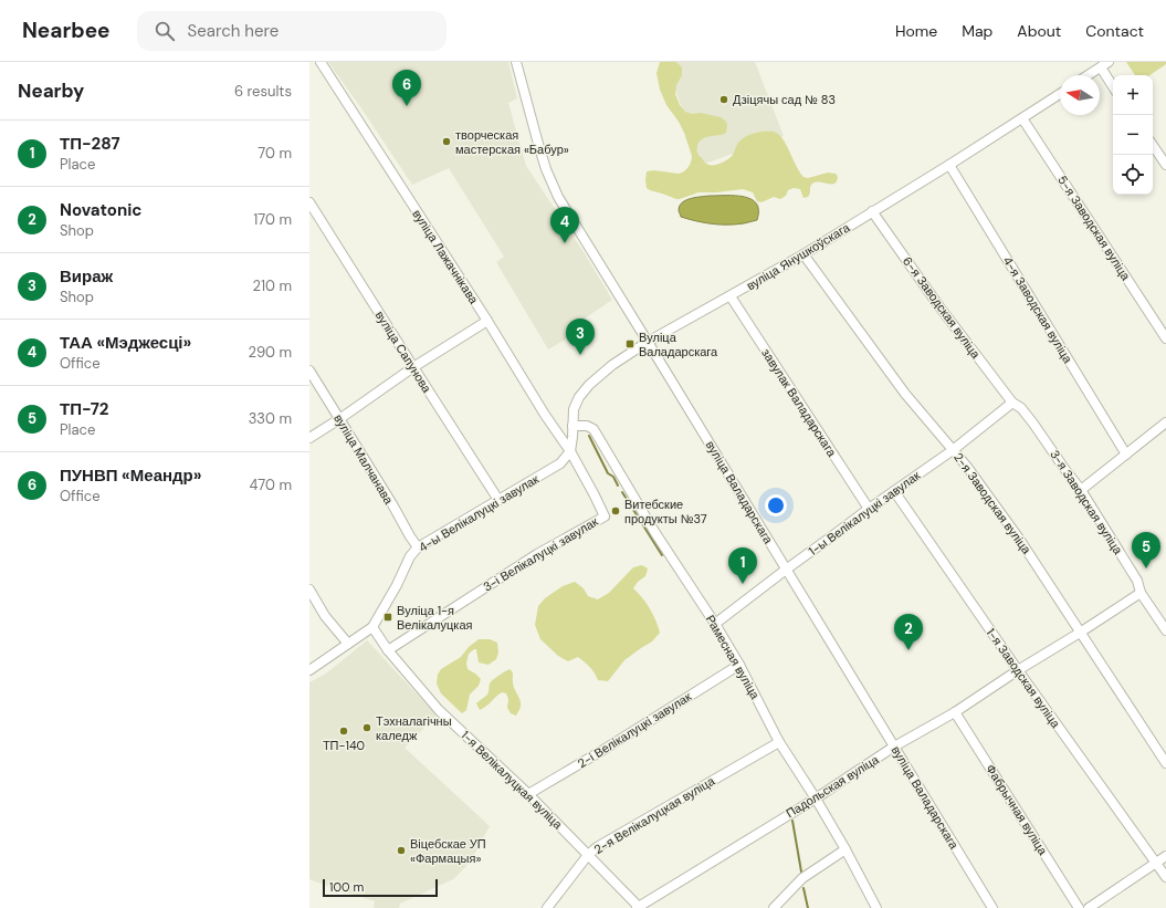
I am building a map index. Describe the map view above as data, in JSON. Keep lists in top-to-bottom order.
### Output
{
  "streets": {
    "street": [
      "5-я Заводская вуліца",
      "вуліца Лажачнікава",
      "вуліца Янушкоўскага",
      "6-я Заводская вуліца",
      "4-я Заводская вуліца",
      "вуліца Сапунова",
      "завулак Валадарскага",
      "вуліца Малчанава",
      "вуліца Валадарскага",
      "3-я Заводская вуліца",
      "2-я Заводская вуліца",
      "4-ы Велікалуцкі завулак",
      "1-ы Велікалуцкі завулак",
      "3-і Велікалуцкі завулак",
      "Рамесная вуліца",
      "1-я Заводская вуліца",
      "2-і Велікалуцкі завулак",
      "1-я Велікалуцкая вуліца",
      "Падольская вуліца",
      "Фабрычная вуліца",
      "2-я Велікалуцкая вуліца"
    ]
  },
  "crossings": [
    ["5-я Заводская вуліца", "вуліца Янушкоўскага"],
    ["вуліца Лажачнікава", "вуліца Янушкоўскага"],
    ["вуліца Лажачнікава", "4-ы Велікалуцкі завулак"],
    ["вуліца Лажачнікава", "3-і Велікалуцкі завулак"],
    ["вуліца Янушкоўскага", "6-я Заводская вуліца"],
    ["вуліца Янушкоўскага", "4-я Заводская вуліца"],
    ["вуліца Янушкоўскага", "завулак Валадарскага"],
    ["вуліца Янушкоўскага", "вуліца Валадарскага"],
    ["вуліца Янушкоўскага", "2-я Заводская вуліца"],
    ["вуліца Янушкоўскага", "4-ы Велікалуцкі завулак"],
    ["вуліца Янушкоўскага", "Рамесная вуліца"],
    ["6-я Заводская вуліца", "3-я Заводская вуліца"],
    ["6-я Заводская вуліца", "1-ы Велікалуцкі завулак"],
    ["вуліца Сапунова", "4-ы Велікалуцкі завулак"],
    ["завулак Валадарскага", "1-ы Велікалуцкі завулак"],
    ["вуліца Малчанава", "4-ы Велікалуцкі завулак"],
    ["вуліца Валадарскага", "1-ы Велікалуцкі завулак"],
    ["вуліца Валадарскага", "Падольская вуліца"],
    ["3-я Заводская вуліца", "1-ы Велікалуцкі завулак"],
    ["3-я Заводская вуліца", "Падольская вуліца"],
    ["2-я Заводская вуліца", "1-ы Велікалуцкі завулак"],
    ["2-я Заводская вуліца", "Падольская вуліца"],
    ["4-ы Велікалуцкі завулак", "1-я Велікалуцкая вуліца"],
    ["1-ы Велікалуцкі завулак", "Рамесная вуліца"],
    ["1-ы Велікалуцкі завулак", "1-я Заводская вуліца"],
    ["3-і Велікалуцкі завулак", "1-я Велікалуцкая вуліца"],
    ["Рамесная вуліца", "2-і Велікалуцкі завулак"],
    ["Рамесная вуліца", "Падольская вуліца"],
    ["Рамесная вуліца", "2-я Велікалуцкая вуліца"],
    ["1-я Заводская вуліца", "Падольская вуліца"],
    ["2-і Велікалуцкі завулак", "1-я Велікалуцкая вуліца"],
    ["1-я Велікалуцкая вуліца", "Падольская вуліца"],
    ["1-я Велікалуцкая вуліца", "2-я Велікалуцкая вуліца"],
    ["Падольская вуліца", "Фабрычная вуліца"]
  ],
  "places": {
    "other": [
      "Дзіцячы сад № 83",
      "творческая мастерская «Бабур»",
      "Витебские продукты №37",
      "Тэхналагічны каледж",
      "ТП-140",
      "Віцебскае УП «Фармацыя»"
    ],
    "transit": ["Вуліца Валадарскага", "Вуліца 1-я Велікалуцкая"]
  },
  "scale_bar": "100 m",
  "north": "left",
  "page": {
    "header": "Nearbee",
    "search": "Search here",
    "nav": [
      "Home",
      "Map",
      "About",
      "Contact"
    ],
    "heading": ["Nearby", "6 results"],
    "pins": [
      "6",
      "4",
      "3",
      "5",
      "1",
      "2"
    ],
    "map_buttons": ["+", "−"],
    "list": [
      {
        "mark": "1",
        "name": "ТП-287",
        "note": "Place",
        "value": "70 m"
      },
      {
        "mark": "2",
        "name": "Novatonic",
        "note": "Shop",
        "value": "170 m"
      },
      {
        "mark": "3",
        "name": "Вираж",
        "note": "Shop",
        "value": "210 m"
      },
      {
        "mark": "4",
        "name": "ТАА «Мэджесці»",
        "note": "Office",
        "value": "290 m"
      },
      {
        "mark": "5",
        "name": "ТП-72",
        "note": "Place",
        "value": "330 m"
      },
      {
        "mark": "6",
        "name": "ПУНВП «Меандр»",
        "note": "Office",
        "value": "470 m"
      }
    ],
    "scale": "100 m"
  }
}
